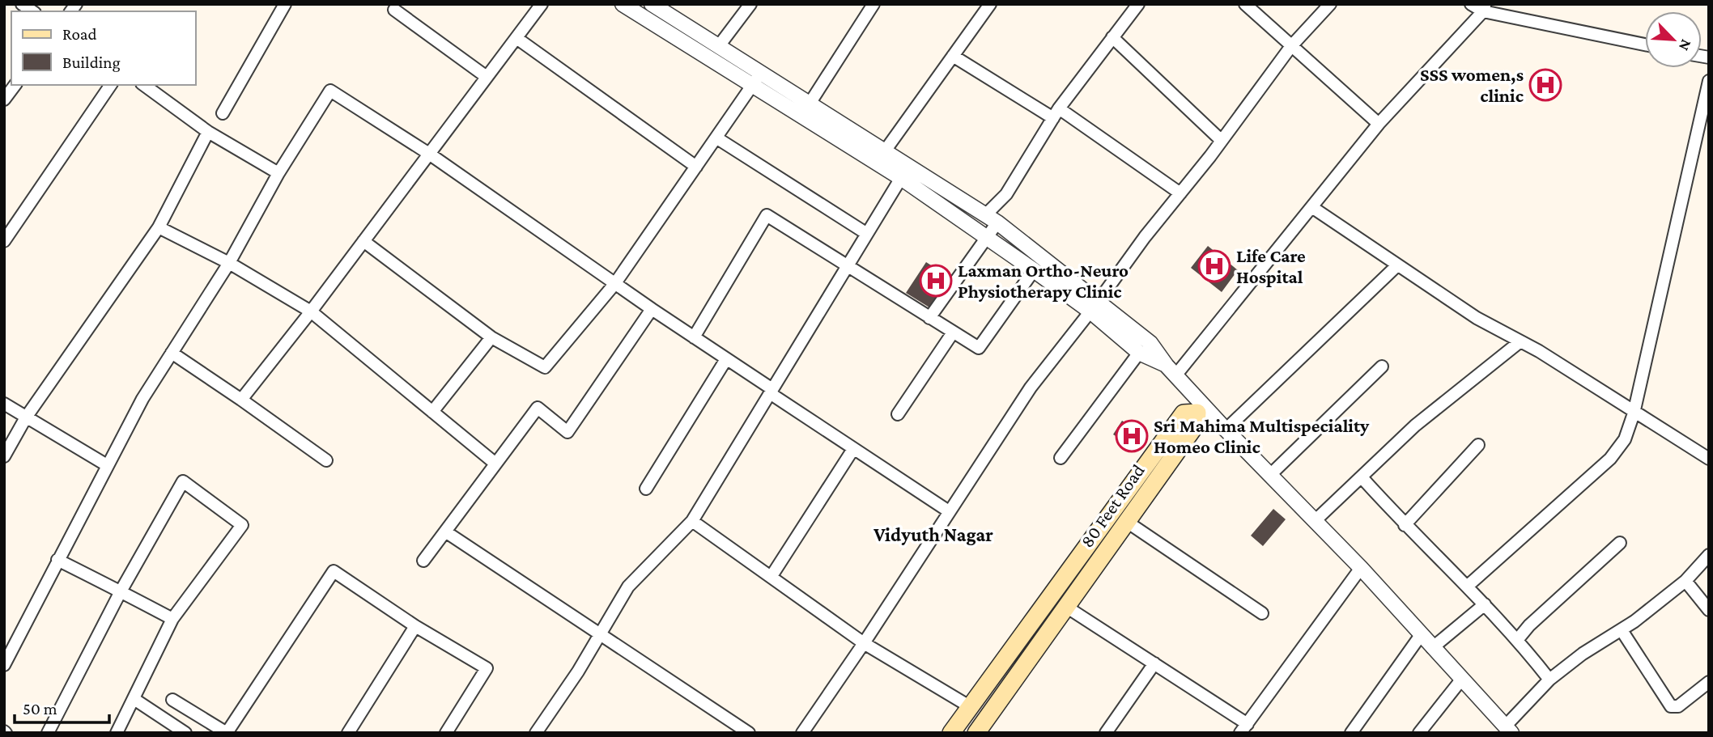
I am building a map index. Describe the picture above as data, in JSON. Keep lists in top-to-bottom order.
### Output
{
  "streets": {
    "main road": ["80 Feet Road"]
  },
  "districts": ["Vidyuth Nagar"],
  "places": {
    "hospital": [
      "SSS women,s clinic",
      "Life Care Hospital",
      "Laxman Ortho-Neuro Physiotherapy Clinic",
      "Sri Mahima Multispeciality Homeo Clinic"
    ]
  },
  "legend": ["Road", "Building"],
  "scale_bar": "50 m",
  "north": "bottom right"
}
